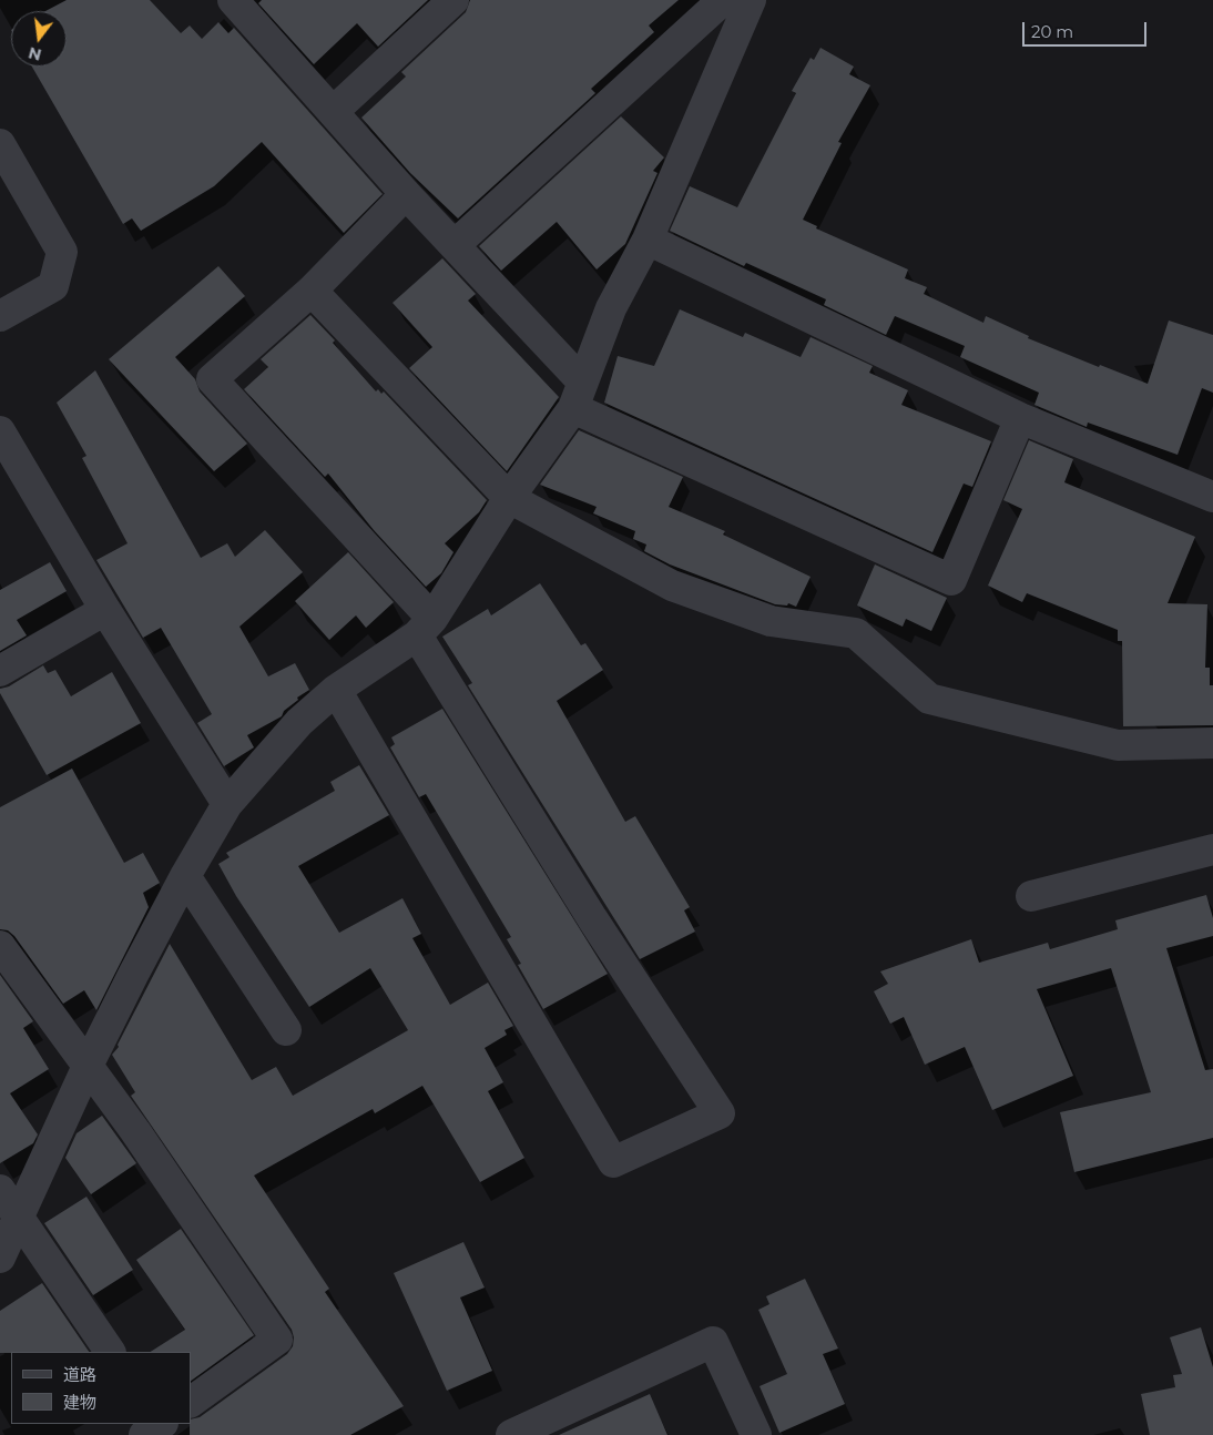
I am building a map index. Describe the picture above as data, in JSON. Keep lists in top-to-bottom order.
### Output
{
  "legend": ["道路", "建物"],
  "scale_bar": "20 m",
  "north": "bottom"
}
